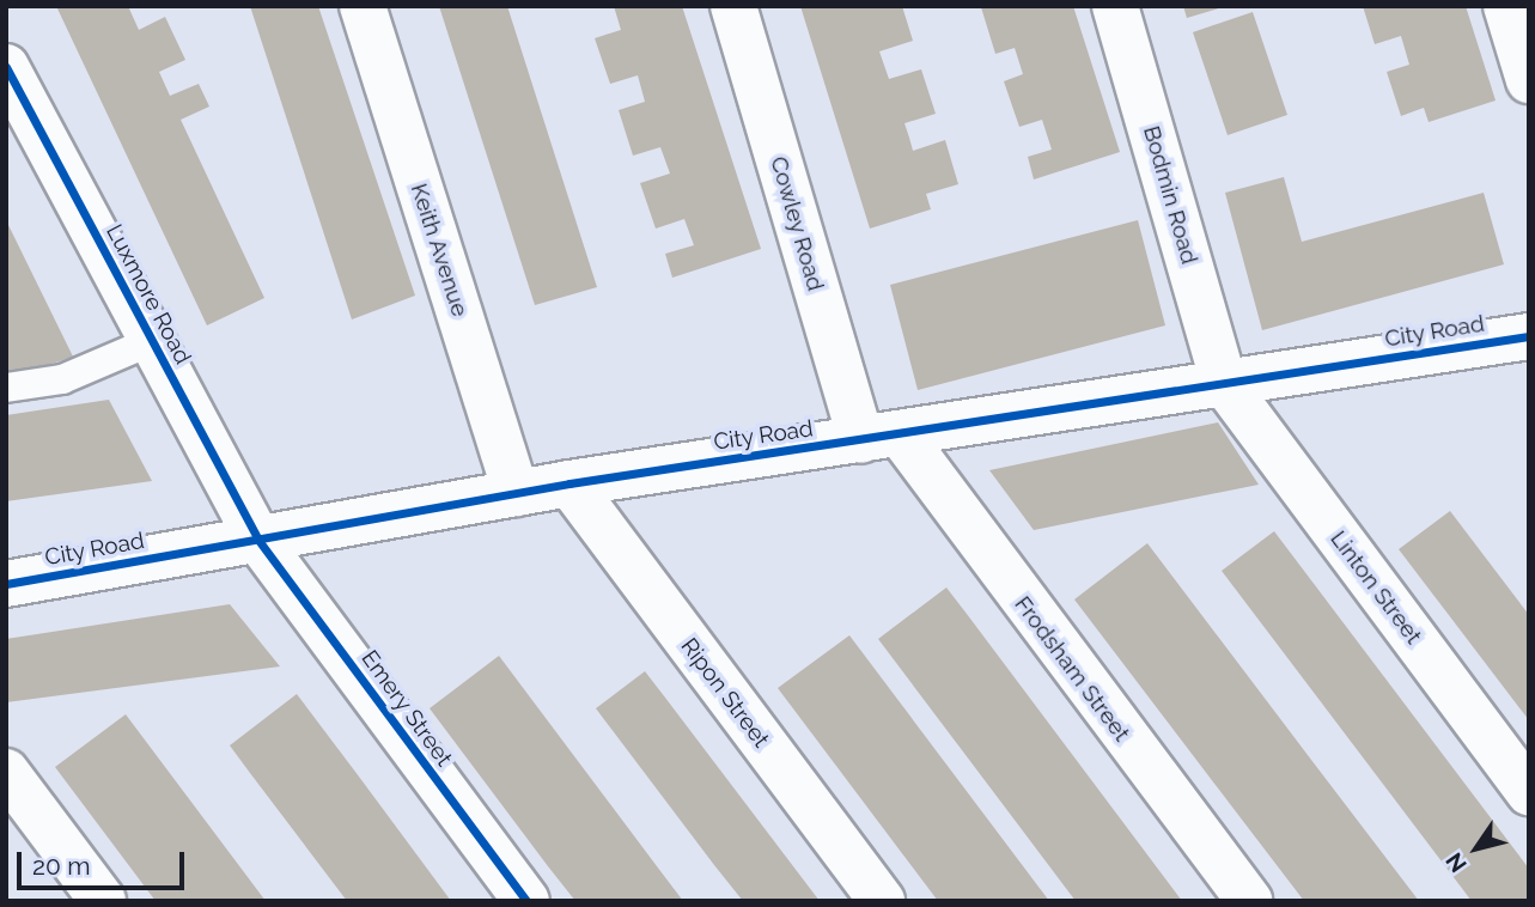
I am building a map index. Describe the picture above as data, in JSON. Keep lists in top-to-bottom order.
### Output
{
  "streets": {
    "street": [
      "Bodmin Road",
      "Cowley Road",
      "Keith Avenue",
      "Luxmore Road",
      "City Road",
      "Linton Street",
      "Frodsham Street",
      "Ripon Street",
      "Emery Street"
    ]
  },
  "crossings": [
    ["Bodmin Road", "City Road"],
    ["Bodmin Road", "Linton Street"],
    ["Cowley Road", "City Road"],
    ["Cowley Road", "Frodsham Street"],
    ["Keith Avenue", "City Road"],
    ["Luxmore Road", "City Road"],
    ["Luxmore Road", "Emery Street"],
    ["City Road", "Linton Street"],
    ["City Road", "Frodsham Street"],
    ["City Road", "Ripon Street"],
    ["City Road", "Emery Street"]
  ],
  "scale_bar": "20 m",
  "north": "bottom left"
}
